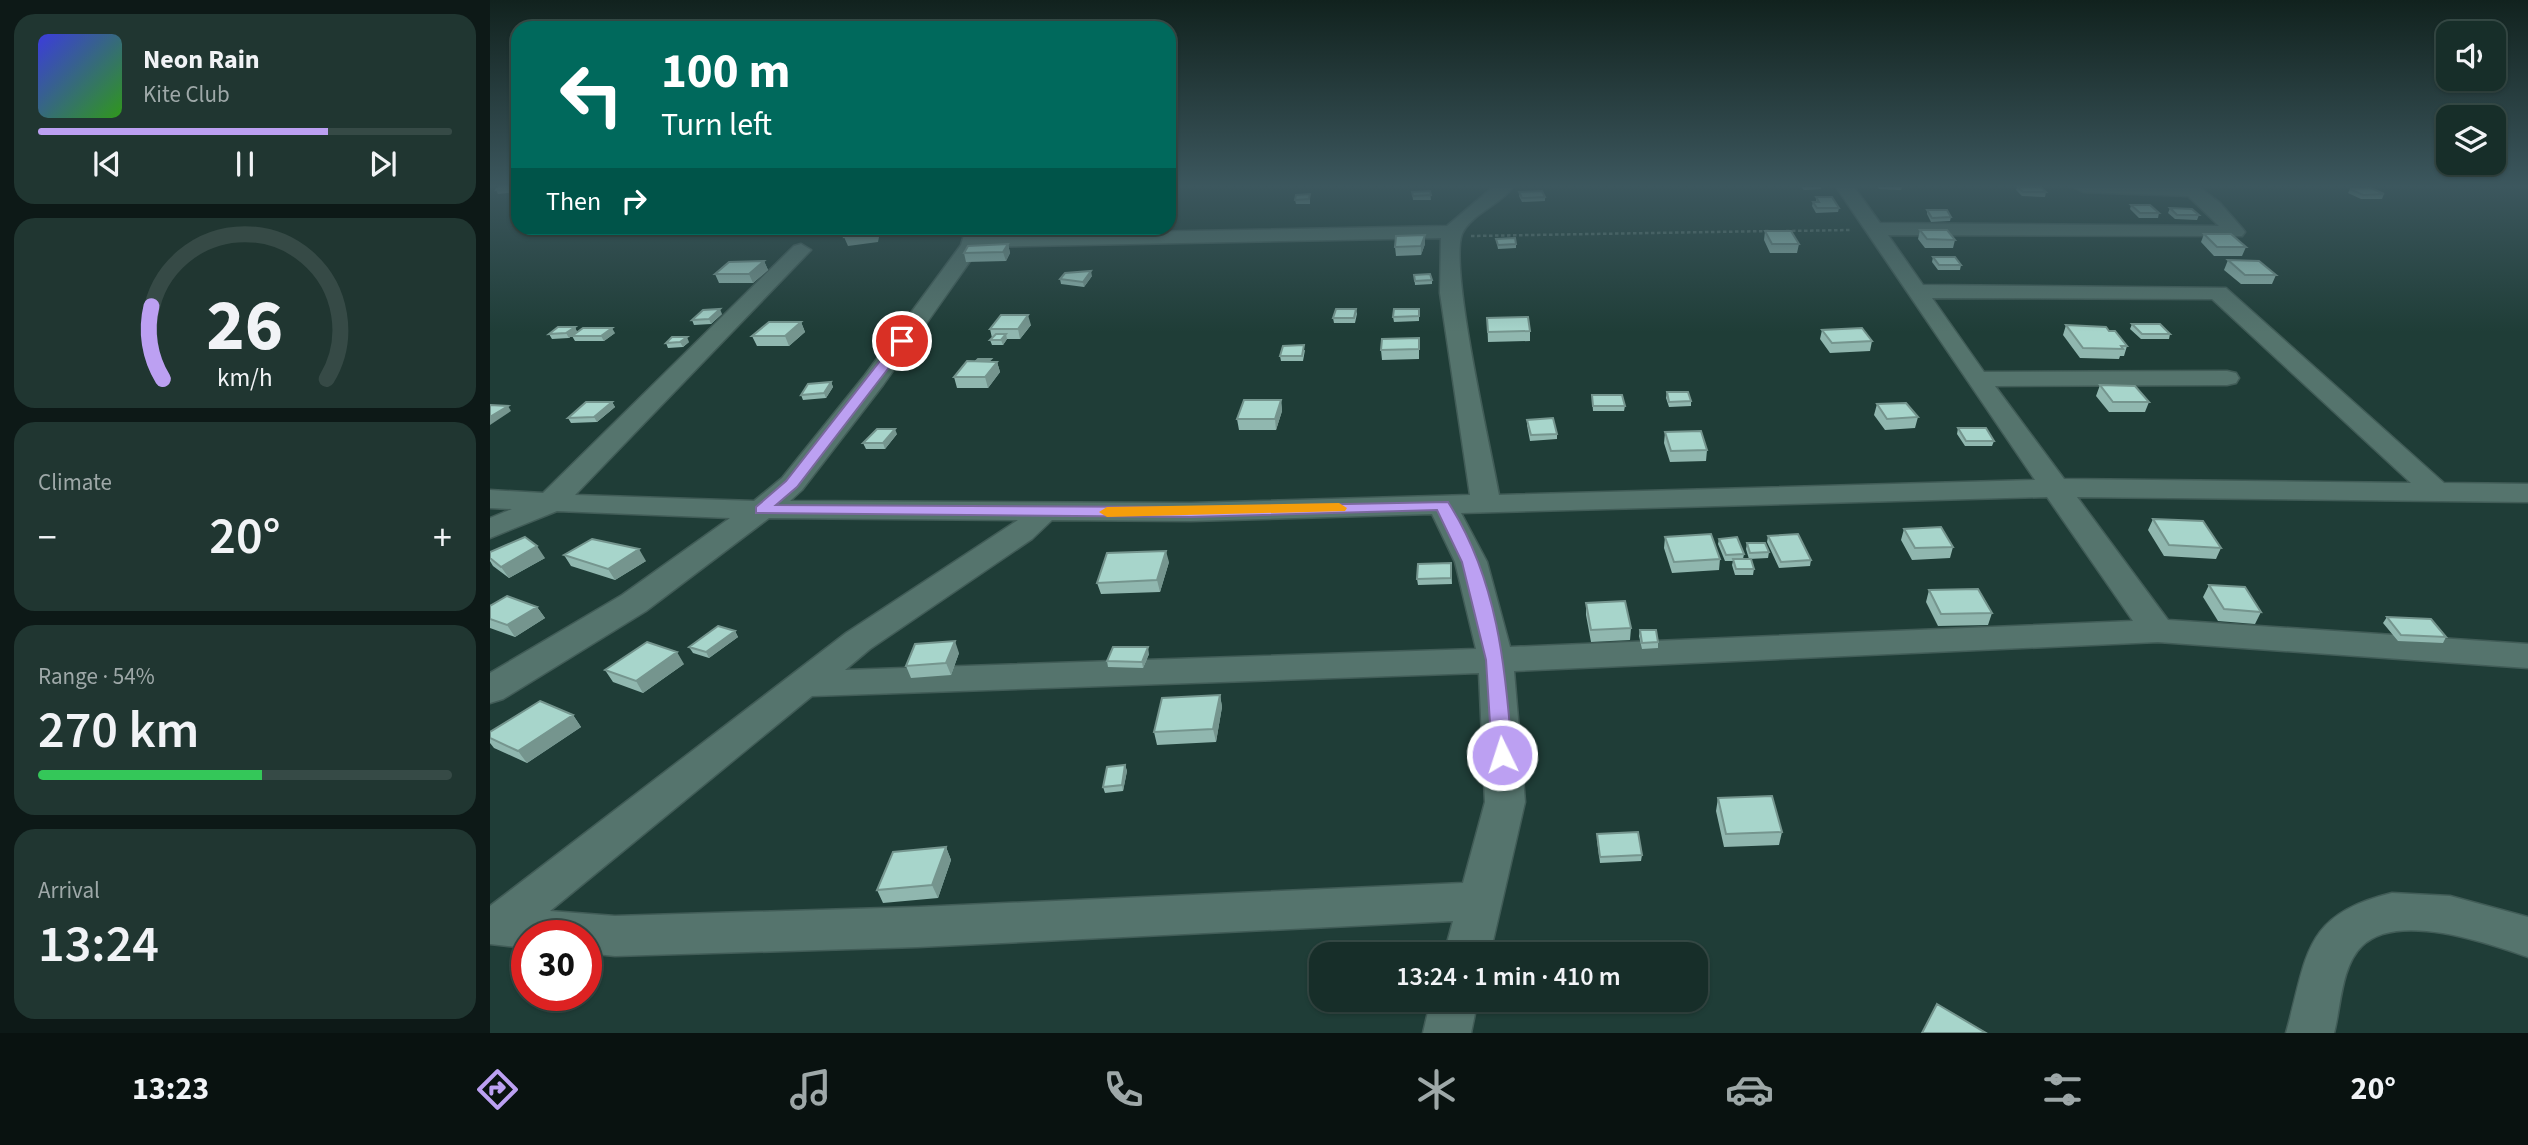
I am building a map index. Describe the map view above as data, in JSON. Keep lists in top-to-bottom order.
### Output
{
  "page": {
    "turn": ["100 m", "Turn left"],
    "song": ["Neon Rain", "Kite Club"],
    "then": "Then",
    "tile": [
      "Climate",
      ["Range · 54%", "270 km"],
      ["Arrival", "13:24"]
    ],
    "heat": ["−", "20°", "+"],
    "limit": "30",
    "trip": "13:24 · 1 min · 410 m",
    "tabs": ["13:23", "20°"],
    "gauge": ["26", "km/h"]
  }
}
